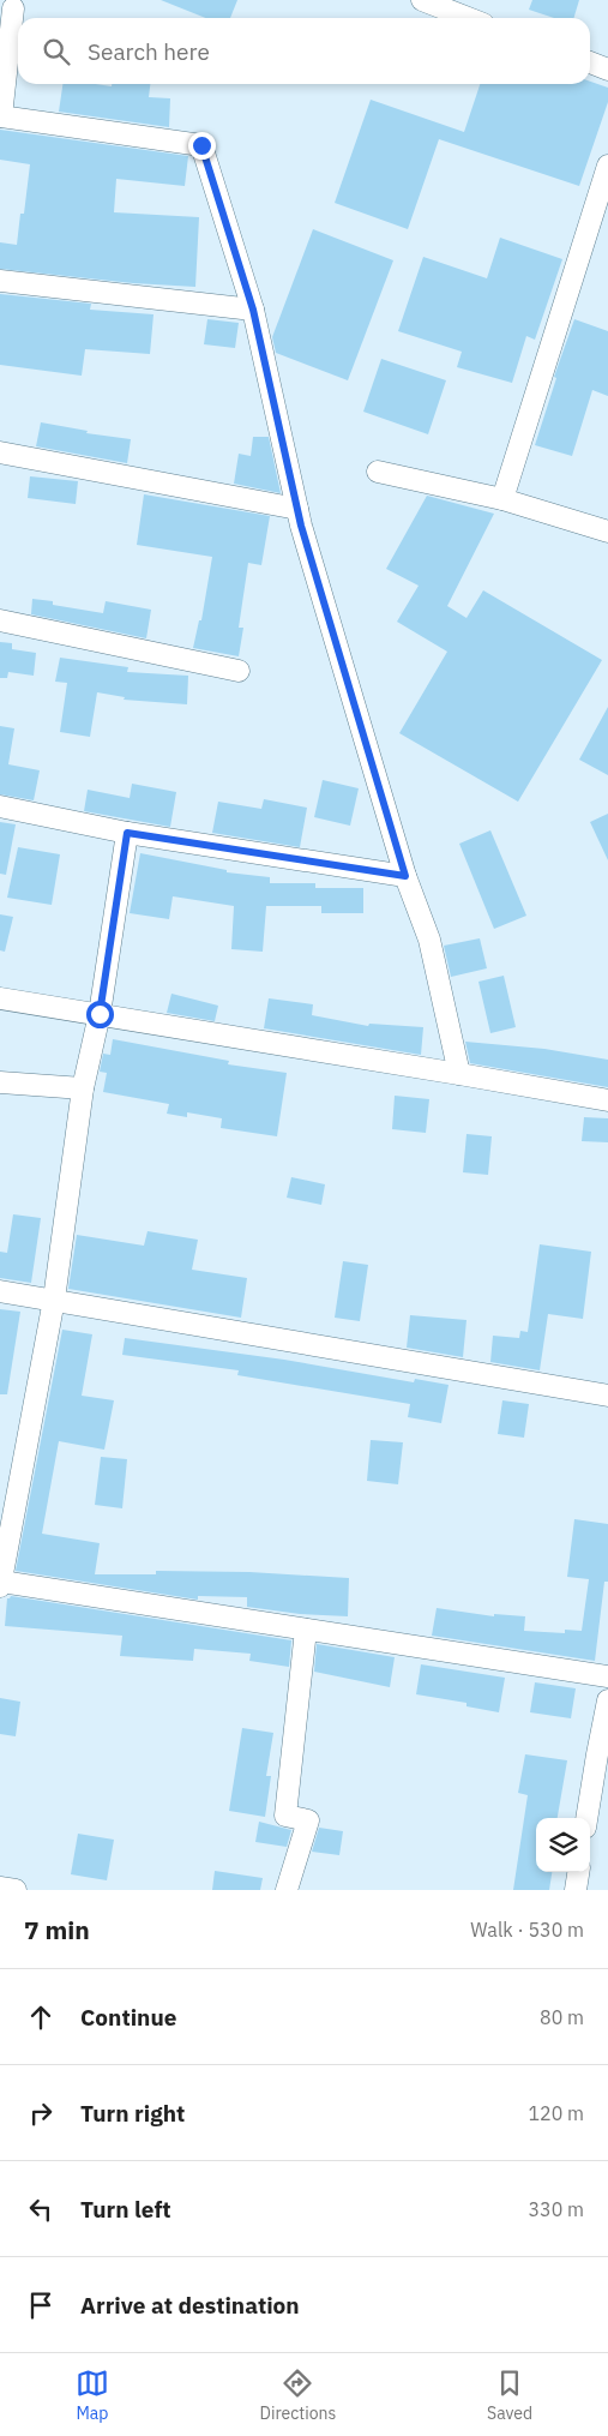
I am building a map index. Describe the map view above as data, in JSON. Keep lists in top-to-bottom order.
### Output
{
  "page": {
    "search": "Search here",
    "heading": ["7 min", "Walk · 530 m"],
    "list": [
      ["Continue", "80 m"],
      ["Turn right", "120 m"],
      ["Turn left", "330 m"],
      "Arrive at destination"
    ],
    "nav": ["Map", "Directions", "Saved"]
  }
}
